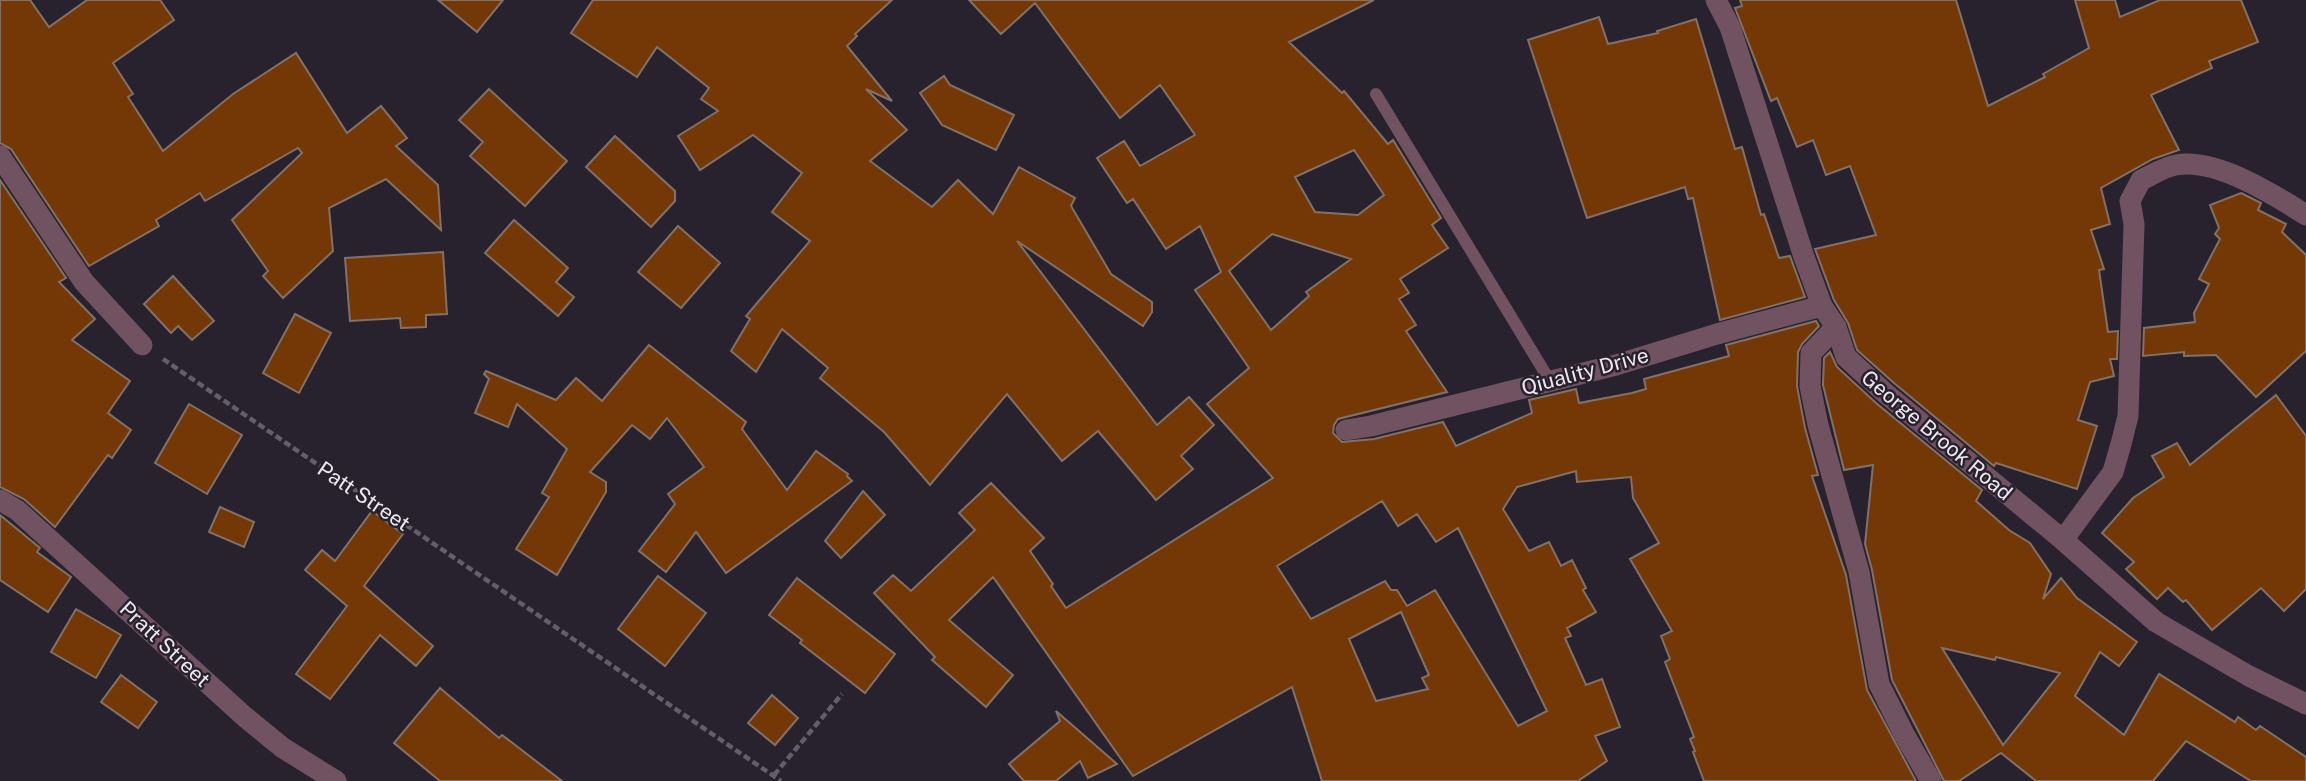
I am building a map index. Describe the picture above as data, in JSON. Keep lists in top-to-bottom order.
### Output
{
  "streets": {
    "street": ["Qiuality Drive", "George Brook Road", "Pratt Street"],
    "path": ["Patt Street"]
  },
  "crossings": [
    ["Qiuality Drive", "George Brook Road"]
  ]
}
